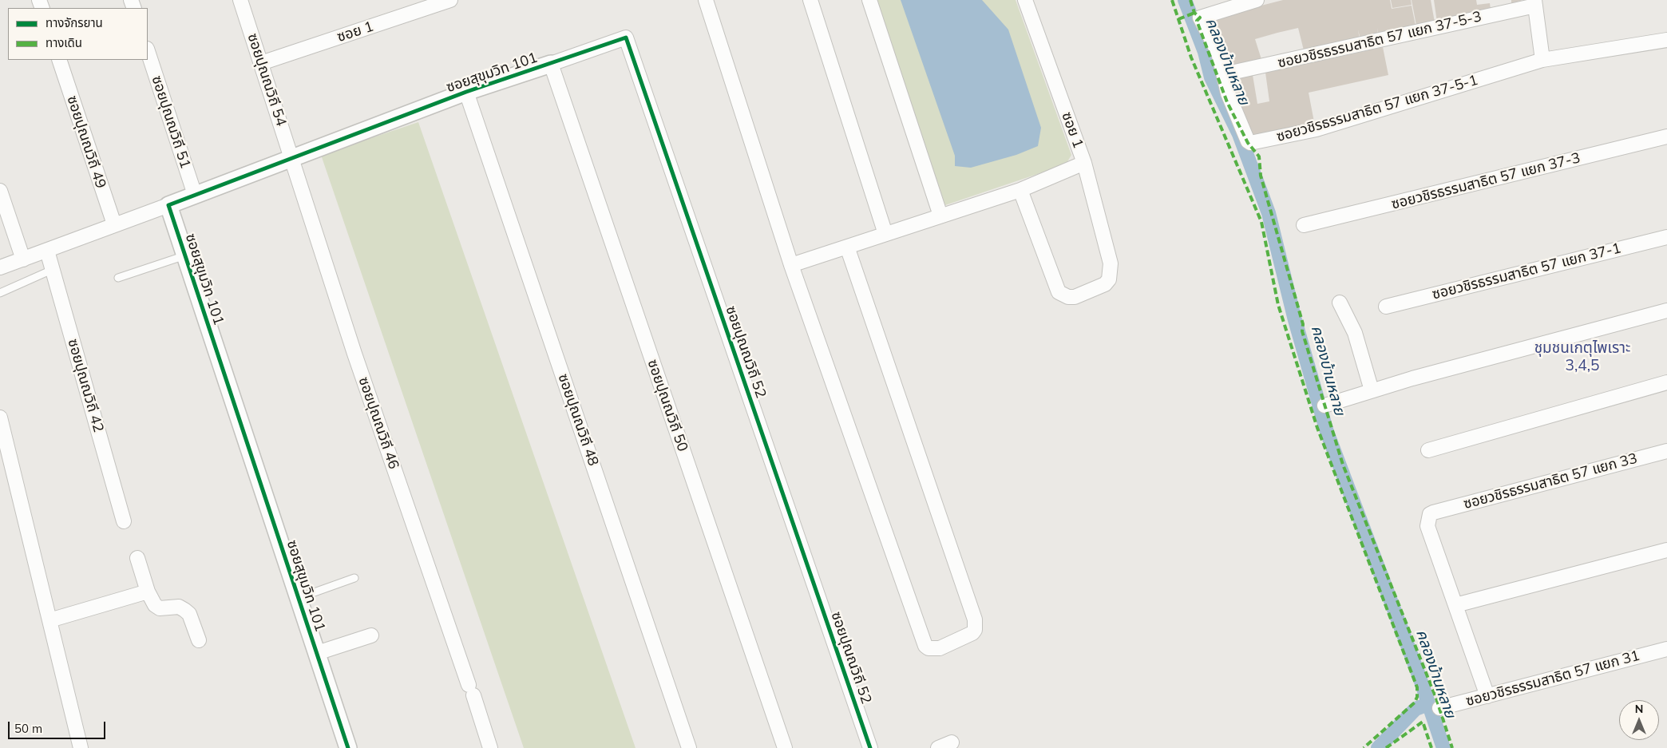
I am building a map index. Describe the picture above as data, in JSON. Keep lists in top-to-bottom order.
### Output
{
  "streets": {
    "street": [
      "ซอย 1",
      "ซอยวชิรธรรมสาธิต 57 แยก 37-5-3",
      "ซอยสุขุมวิท 101",
      "ซอยปุณณวิถี 54",
      "ซอยวชิรธรรมสาธิต 57 แยก 37-5-1",
      "ซอยปุณณวิถี 51",
      "ซอยปุณณวิถี 49",
      "ซอยวชิรธรรมสาธิต 57 แยก 37-3",
      "ซอยวชิรธรรมสาธิต 57 แยก 37-1",
      "ซอยปุณณวิถี 52",
      "ซอยปุณณวิถี 42",
      "ซอยปุณณวิถี 50",
      "ซอยปุณณวิถี 48",
      "ซอยปุณณวิถี 46",
      "ซอยวชิรธรรมสาธิต 57 แยก 33",
      "ซอยวชิรธรรมสาธิต 57 แยก 31"
    ]
  },
  "crossings": [
    ["ซอย 1", "ซอยปุณณวิถี 54"],
    ["ซอยวชิรธรรมสาธิต 57 แยก 37-5-3", "ซอยวชิรธรรมสาธิต 57 แยก 37-5-1"],
    ["ซอยสุขุมวิท 101", "ซอยปุณณวิถี 54"],
    ["ซอยสุขุมวิท 101", "ซอยปุณณวิถี 51"],
    ["ซอยสุขุมวิท 101", "ซอยปุณณวิถี 52"],
    ["ซอยสุขุมวิท 101", "ซอยปุณณวิถี 50"],
    ["ซอยสุขุมวิท 101", "ซอยปุณณวิถี 48"],
    ["ซอยสุขุมวิท 101", "ซอยปุณณวิถี 46"],
    ["ซอยปุณณวิถี 54", "ซอยปุณณวิถี 46"],
    ["ซอยปุณณวิถี 52", "ซอยปุณณวิถี 50"]
  ],
  "districts": ["ชุมชนเกตุไพเราะ 3,4,5"],
  "water": ["คลองบ้านหลาย"],
  "legend": ["ทางจักรยาน", "ทางเดิน"],
  "scale_bar": "50 m",
  "north": "top"
}
